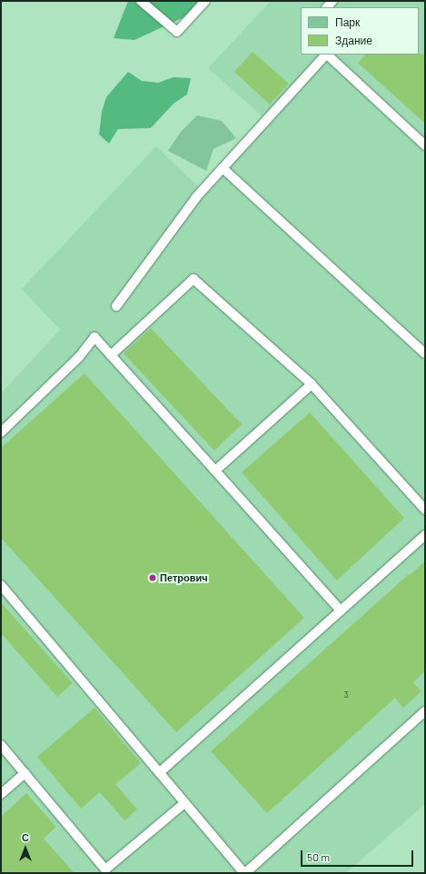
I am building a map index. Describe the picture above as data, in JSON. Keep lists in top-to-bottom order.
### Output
{
  "places": ["Петрович"],
  "house_numbers": ["3"],
  "legend": ["Парк", "Здание"],
  "scale_bar": "50 m",
  "north": "top"
}
